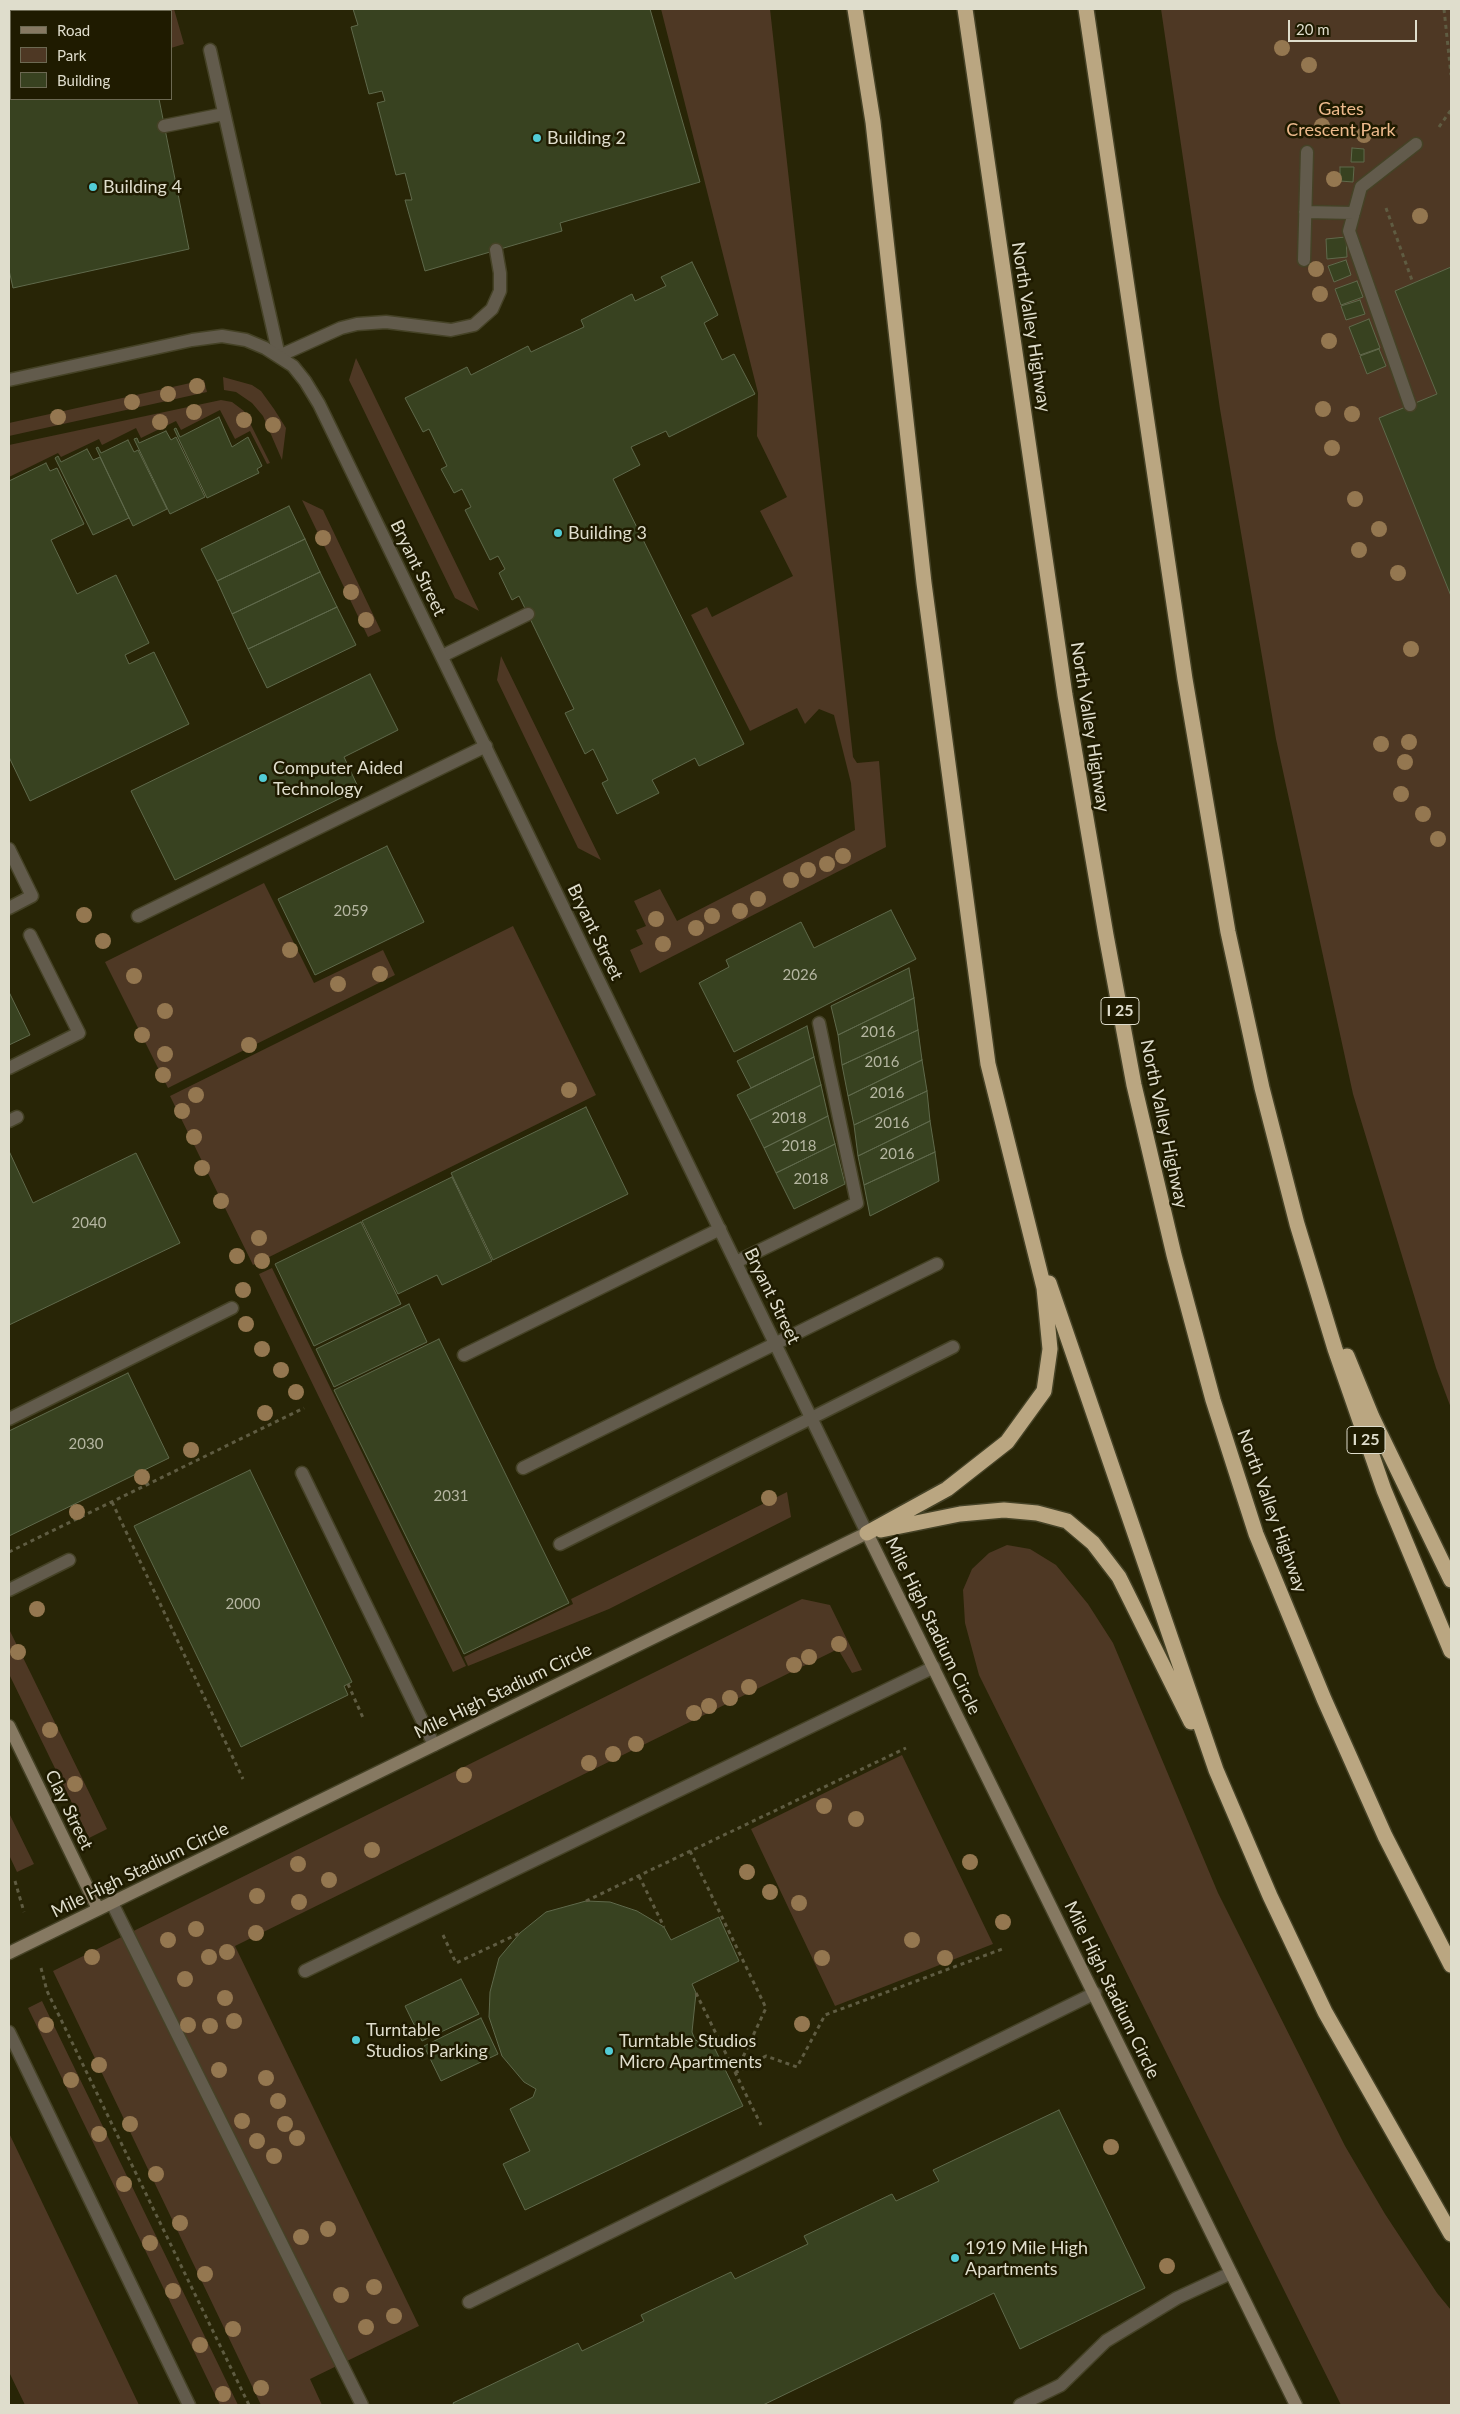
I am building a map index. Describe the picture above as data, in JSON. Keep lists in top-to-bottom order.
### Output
{
  "streets": {
    "highway": ["North Valley Highway", "I 25"],
    "street": ["Bryant Street", "Mile High Stadium Circle", "Clay Street"]
  },
  "crossings": [
    ["Bryant Street", "Mile High Stadium Circle"],
    ["Mile High Stadium Circle", "Clay Street"]
  ],
  "parks": ["Gates Crescent Park"],
  "places": [
    "Building 2",
    "Building 4",
    "Building 3",
    "Computer Aided Technology",
    "Turntable Studios Parking",
    "Turntable Studios Micro Apartments",
    "1919 Mile High Apartments"
  ],
  "house_numbers": [
    "2059",
    "2026",
    "2016",
    "2016",
    "2016",
    "2018",
    "2016",
    "2018",
    "2016",
    "2018",
    "2040",
    "2030",
    "2031",
    "2000"
  ],
  "legend": ["Road", "Park", "Building"],
  "scale_bar": "20 m"
}
